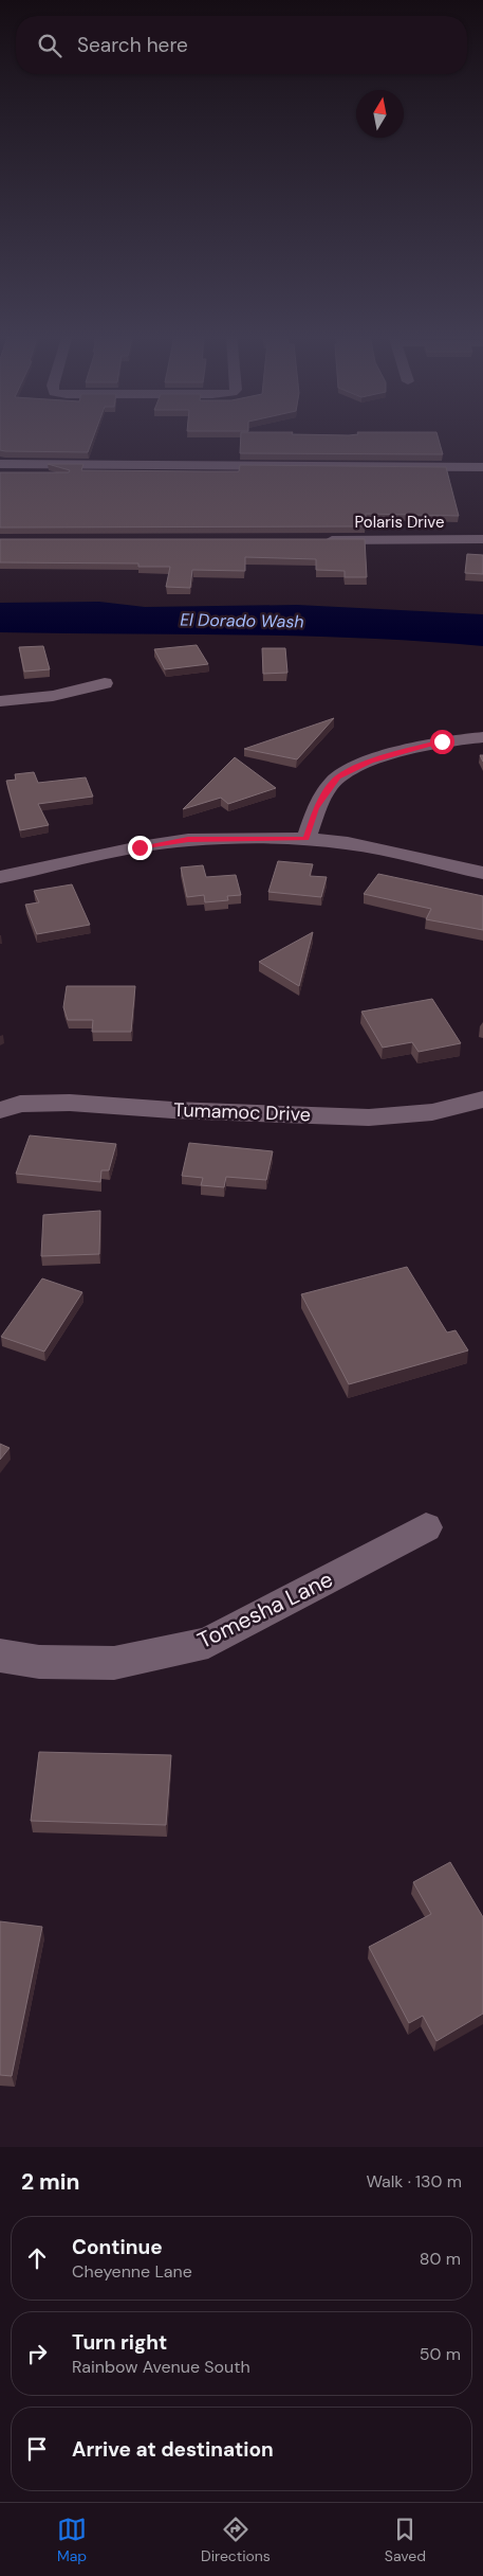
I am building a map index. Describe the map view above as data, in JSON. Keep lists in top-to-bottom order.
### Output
{
  "streets": {
    "street": ["Polaris Drive", "Tumamoc Drive", "Tomesha Lane"]
  },
  "water": ["El Dorado Wash"],
  "north": "top",
  "page": {
    "search": "Search here",
    "heading": ["2 min", "Walk · 130 m"],
    "list": [
      ["Continue", "Cheyenne Lane", "80 m"],
      ["Turn right", "Rainbow Avenue South", "50 m"],
      "Arrive at destination"
    ],
    "nav": ["Map", "Directions", "Saved"]
  }
}
